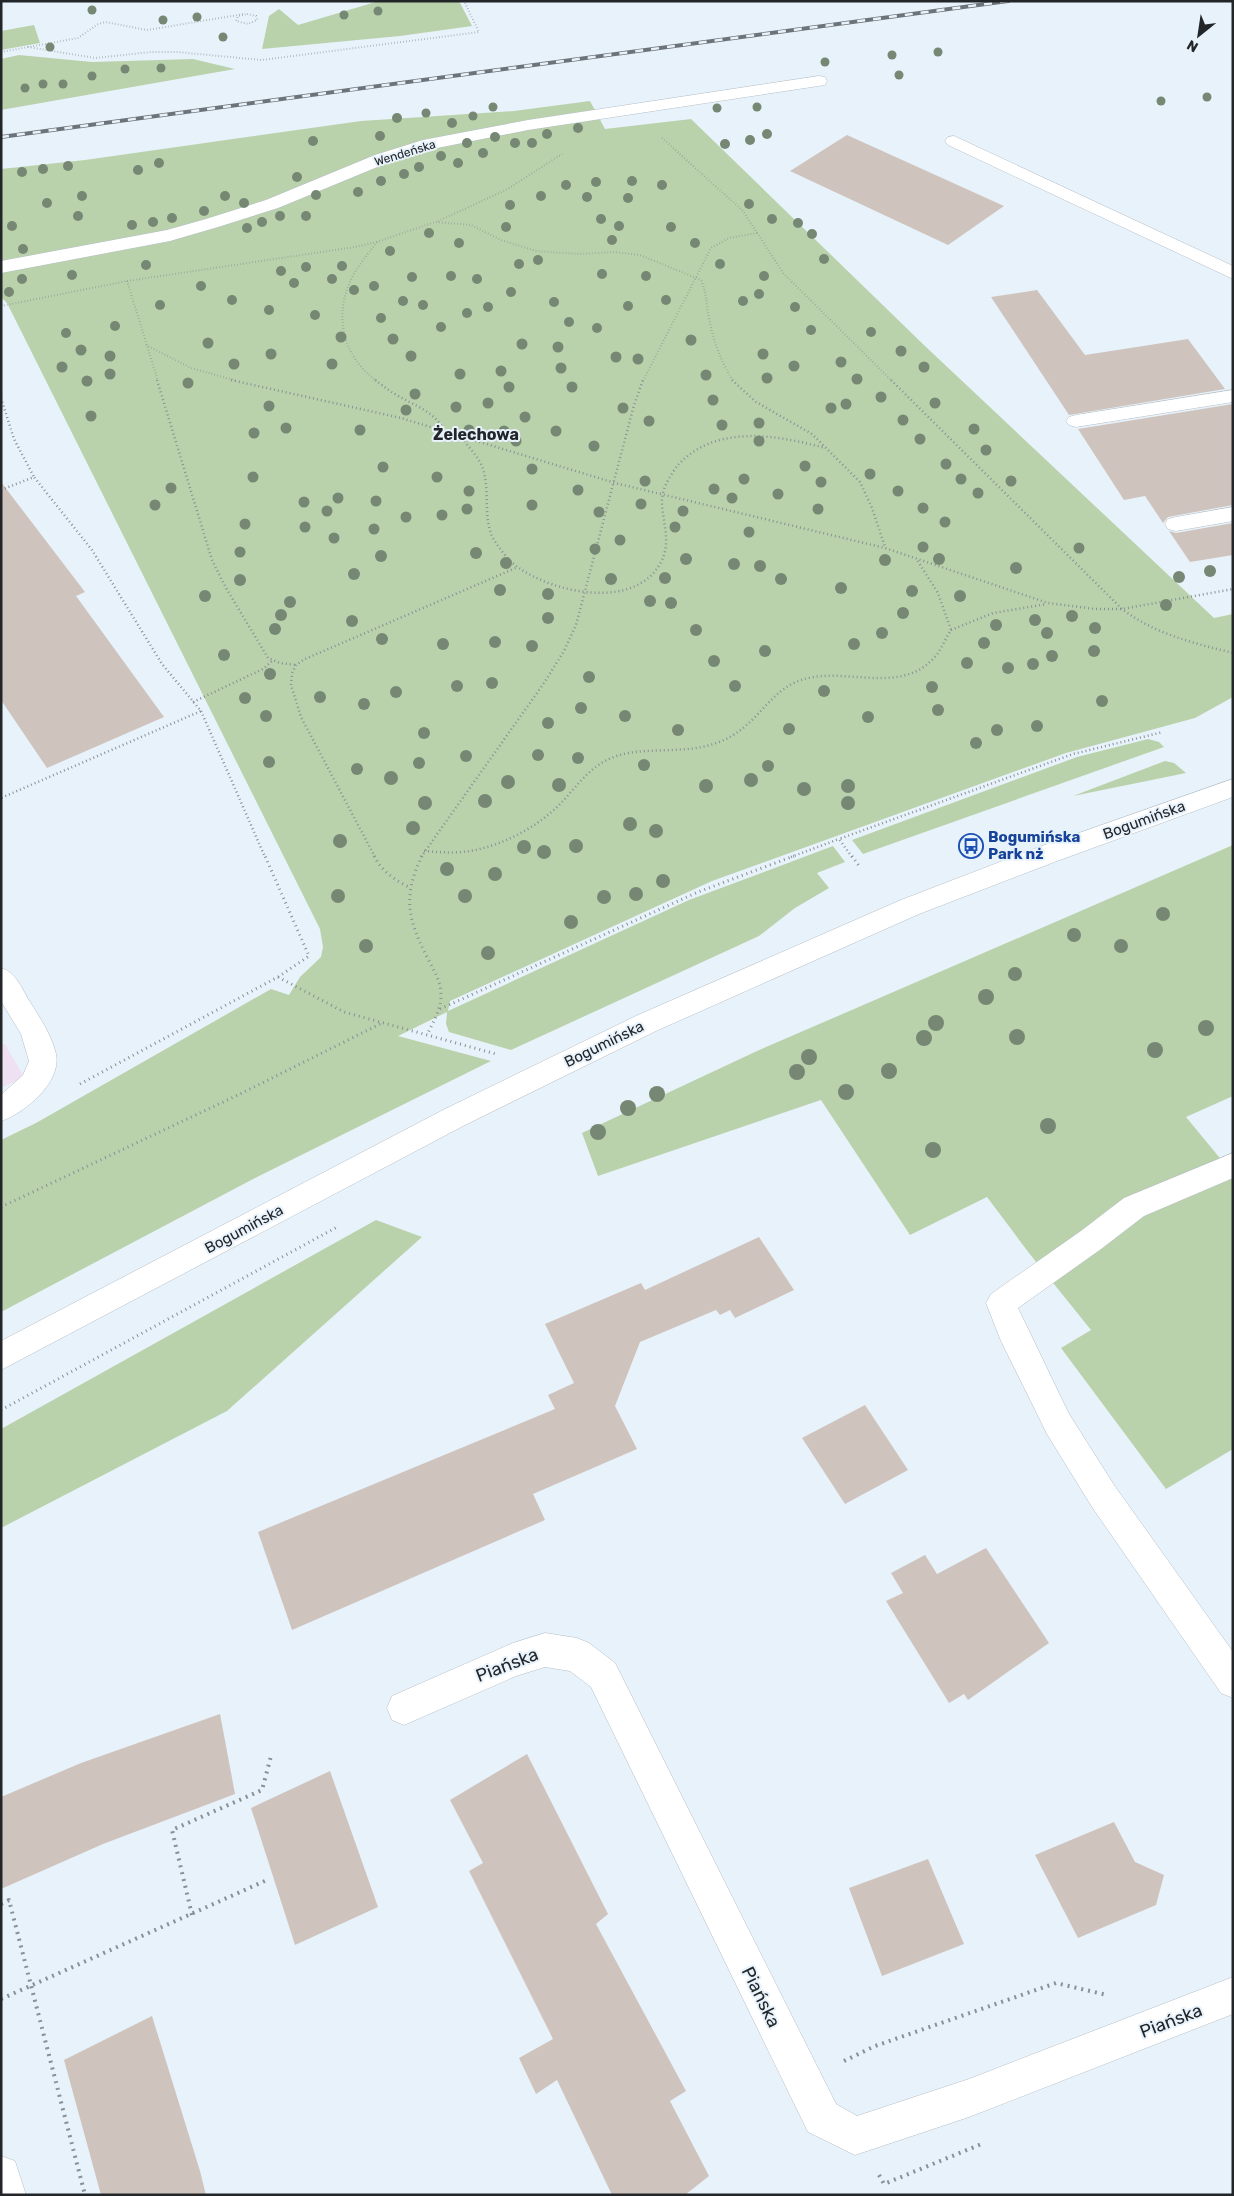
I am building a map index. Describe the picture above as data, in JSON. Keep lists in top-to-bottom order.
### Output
{
  "streets": {
    "street": ["Wendeńska", "Bogumińska", "Piańska"]
  },
  "districts": ["Żelechowa"],
  "places": {
    "bus stop": ["Bogumińska Park nż"]
  },
  "north": "bottom left"
}
